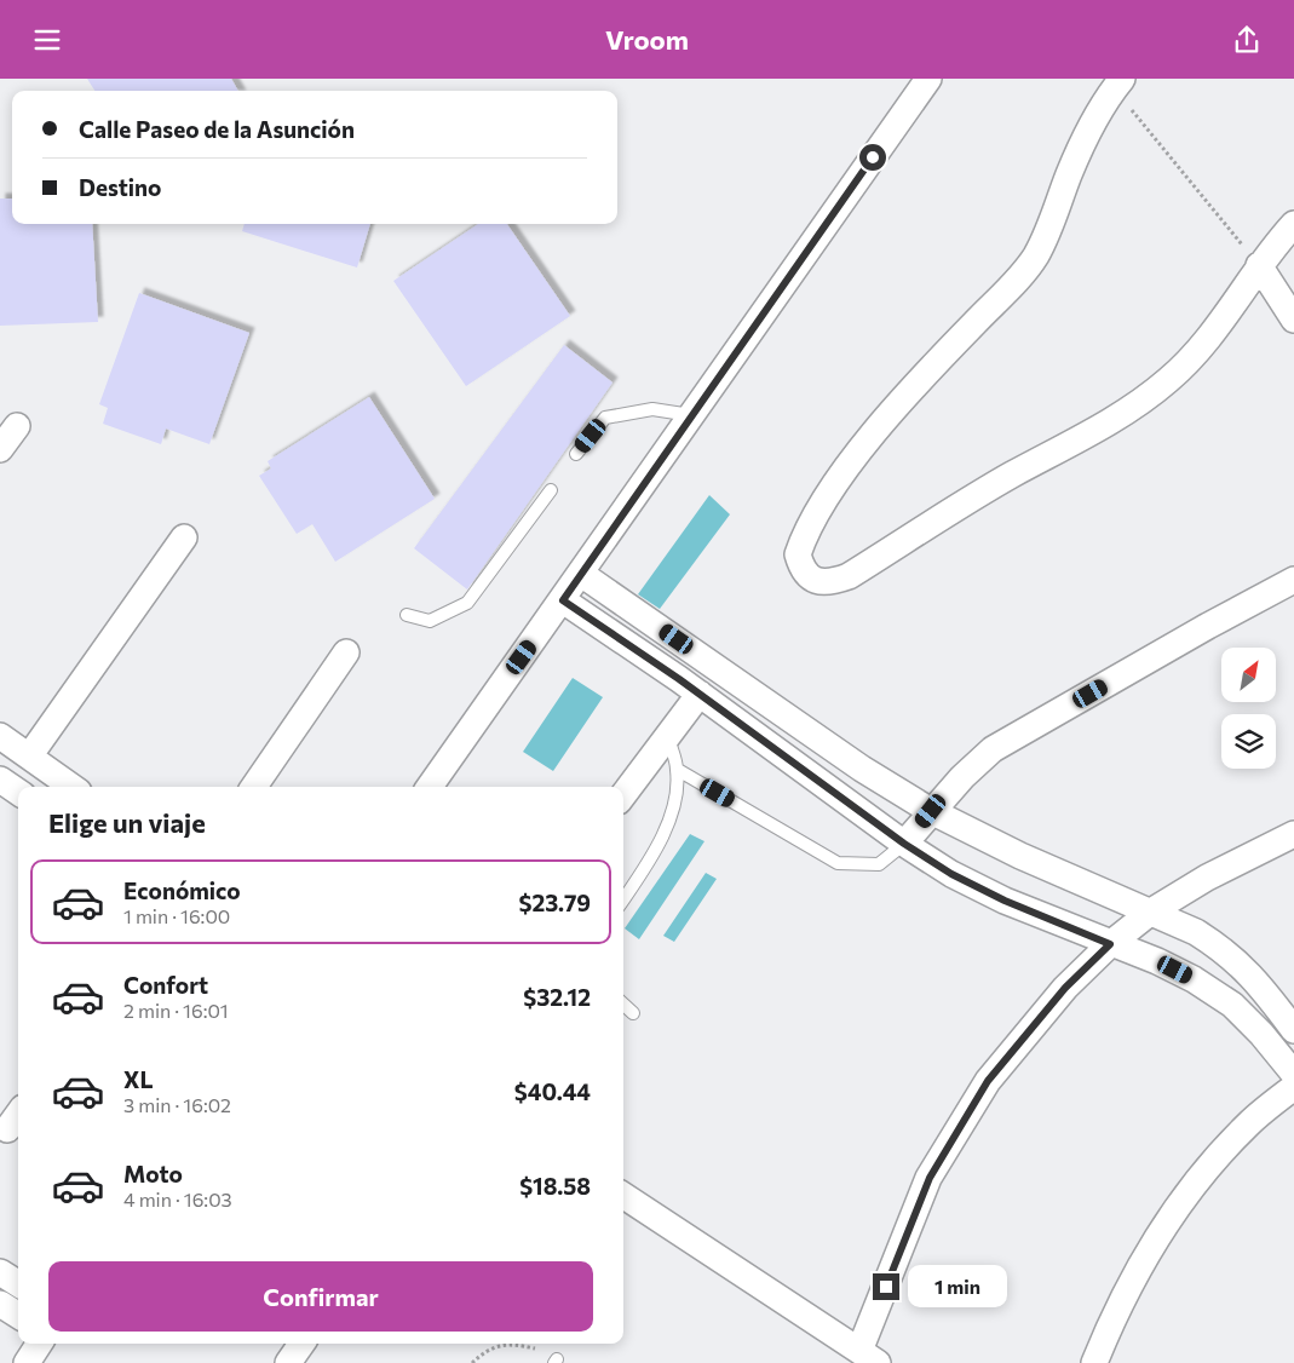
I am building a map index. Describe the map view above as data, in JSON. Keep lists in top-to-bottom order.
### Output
{
  "north": "top right",
  "page": {
    "header": "Vroom",
    "banner": ["Calle Paseo de la Asunción", "Destino"],
    "heading": "Elige un viaje",
    "list": [
      {
        "name": "Económico",
        "note": "1 min · 16:00",
        "value": "$23.79"
      },
      {
        "name": "Confort",
        "note": "2 min · 16:01",
        "value": "$32.12"
      },
      {
        "name": "XL",
        "note": "3 min · 16:02",
        "value": "$40.44"
      },
      {
        "name": "Moto",
        "note": "4 min · 16:03",
        "value": "$18.58"
      }
    ],
    "buttons": "Confirmar",
    "bubble": "1 min"
  }
}
